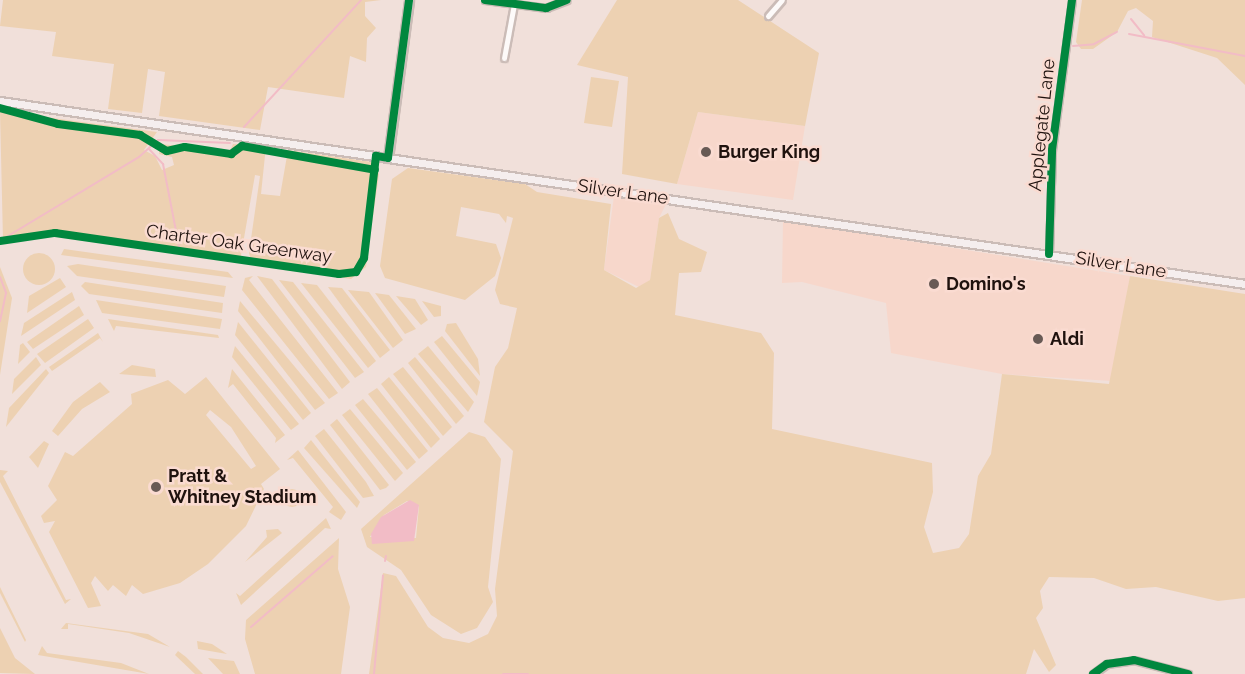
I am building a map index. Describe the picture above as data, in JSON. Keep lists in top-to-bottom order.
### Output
{
  "streets": {
    "main road": ["Silver Lane"],
    "street": ["Applegate Lane"],
    "cycle path": ["Charter Oak Greenway"]
  },
  "crossings": [
    ["Applegate Lane", "Silver Lane"]
  ],
  "places": [
    "Burger King",
    "Domino's",
    "Aldi",
    "Pratt & Whitney Stadium"
  ]
}
